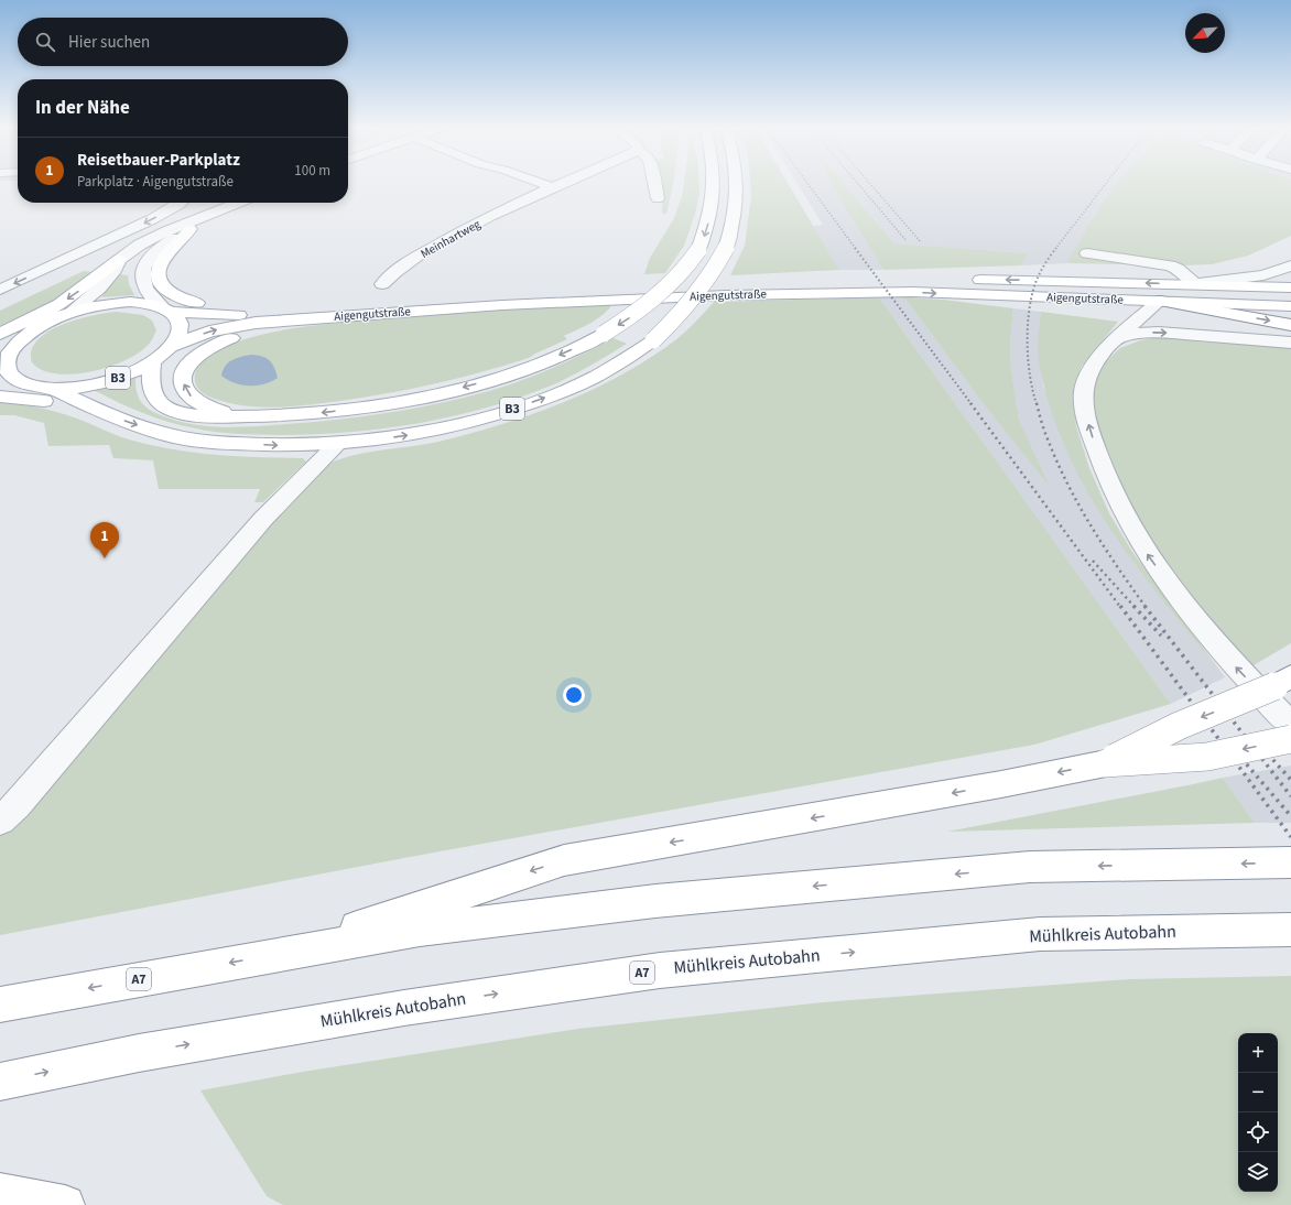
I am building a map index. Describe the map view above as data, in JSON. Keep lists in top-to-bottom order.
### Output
{
  "streets": {
    "main road": [
      "Aigengutstraße",
      "B3",
      "Mühlkreis Autobahn",
      "A7"
    ],
    "street": ["Meinhartweg"]
  },
  "crossings": [
    ["Aigengutstraße", "B3"]
  ],
  "north": "bottom left",
  "page": {
    "search": "Hier suchen",
    "heading": "In der Nähe",
    "list": [
      {
        "mark": "1",
        "name": "Reisetbauer-Parkplatz",
        "note": "Parkplatz · Aigengutstraße",
        "value": "100 m"
      }
    ],
    "pins": "1",
    "map_buttons": ["+", "−"]
  }
}
